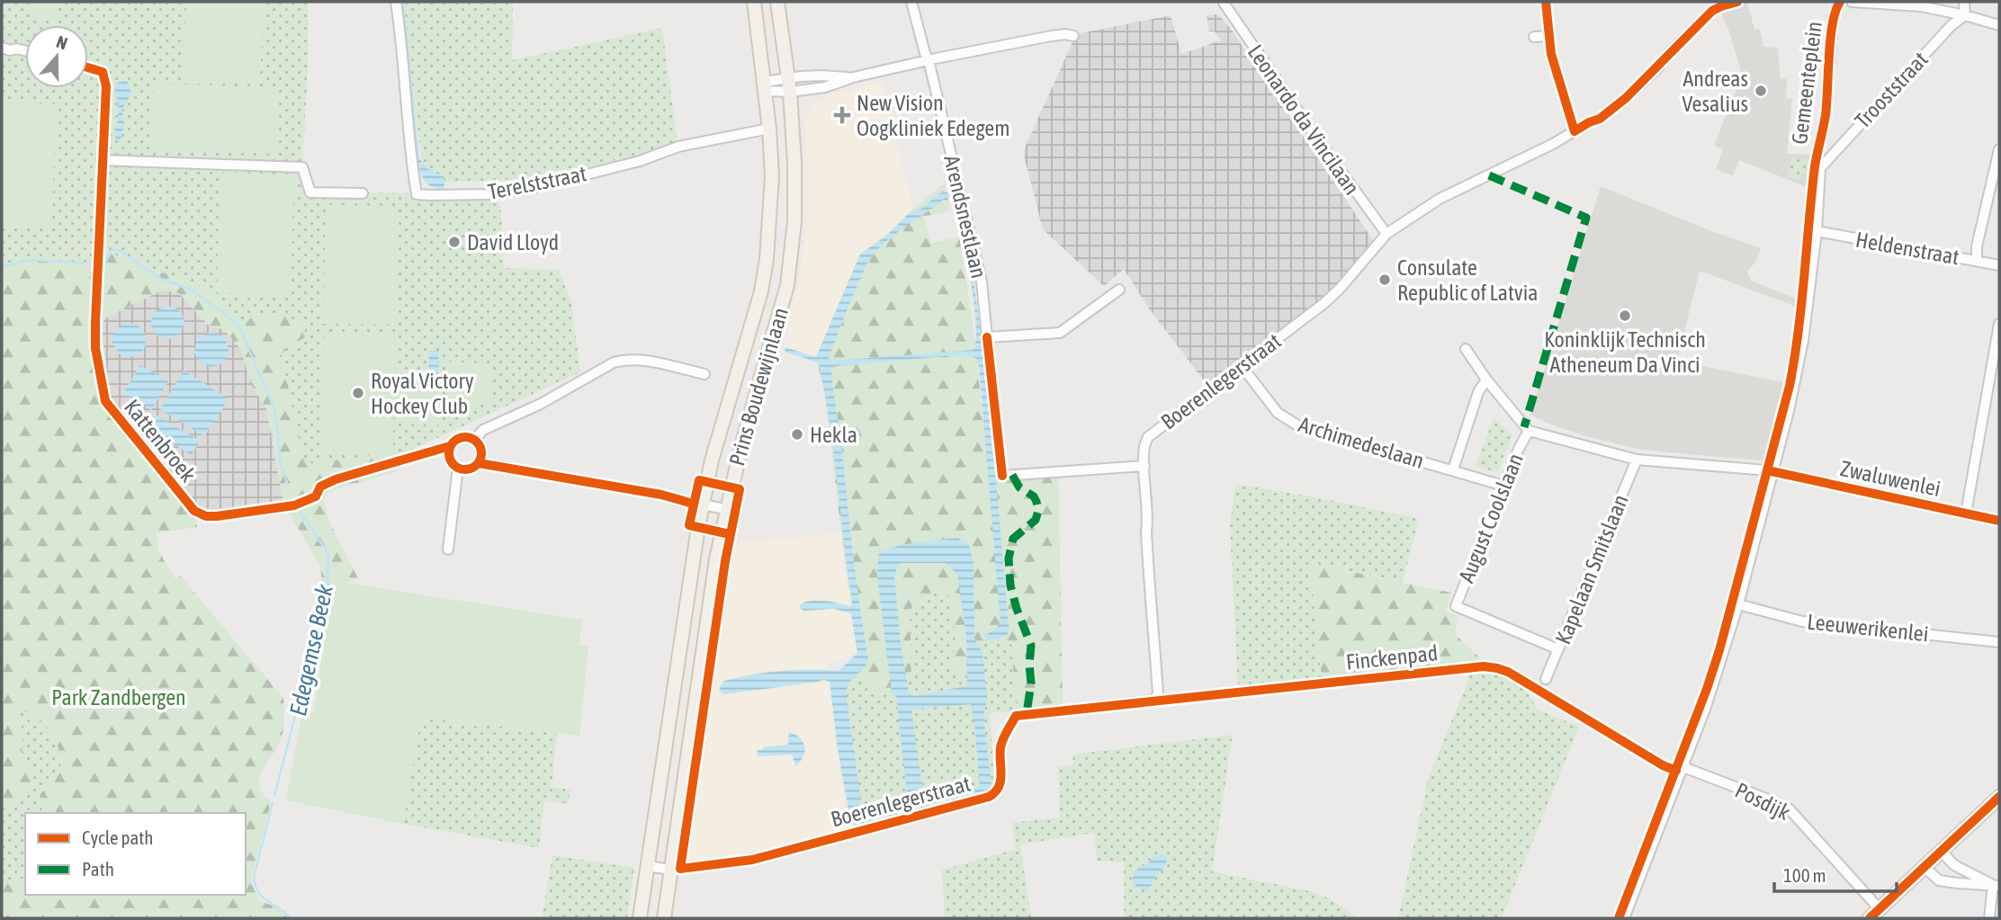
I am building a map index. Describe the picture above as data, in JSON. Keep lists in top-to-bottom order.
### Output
{
  "streets": {
    "main road": ["Prins Boudewijnlaan"],
    "street": [
      "Gemeenteplein",
      "Trooststraat",
      "Leonardo da Vincilaan",
      "Terelststraat",
      "Arendsnestlaan",
      "Heldenstraat",
      "Boerenlegerstraat",
      "Kattenbroek",
      "Archimedeslaan",
      "Zwaluwenlei",
      "August Coolslaan",
      "Kapelaan Smitslaan",
      "Leeuwerikenlei",
      "Posdijk"
    ],
    "cycle path": ["Finckenpad"]
  },
  "crossings": [
    ["Gemeenteplein", "Trooststraat"],
    ["Gemeenteplein", "Heldenstraat"],
    ["Gemeenteplein", "Zwaluwenlei"],
    ["Gemeenteplein", "Leeuwerikenlei"],
    ["Gemeenteplein", "Posdijk"],
    ["Leonardo da Vincilaan", "Boerenlegerstraat"],
    ["Terelststraat", "Prins Boudewijnlaan"],
    ["Boerenlegerstraat", "Prins Boudewijnlaan"],
    ["Boerenlegerstraat", "Archimedeslaan"],
    ["Archimedeslaan", "August Coolslaan"],
    ["Zwaluwenlei", "August Coolslaan"],
    ["Zwaluwenlei", "Kapelaan Smitslaan"],
    ["August Coolslaan", "Kapelaan Smitslaan"]
  ],
  "water": ["Edegemse Beek"],
  "parks": ["Park Zandbergen"],
  "places": {
    "other": [
      "Andreas Vesalius",
      "David Lloyd",
      "Consulate Republic of Latvia",
      "Koninklijk Technisch Atheneum Da Vinci",
      "Royal Victory Hockey Club",
      "Hekla"
    ],
    "health": ["New Vision Oogkliniek Edegem"]
  },
  "legend": ["Cycle path", "Path"],
  "scale_bar": "100 m",
  "north": "top"
}
